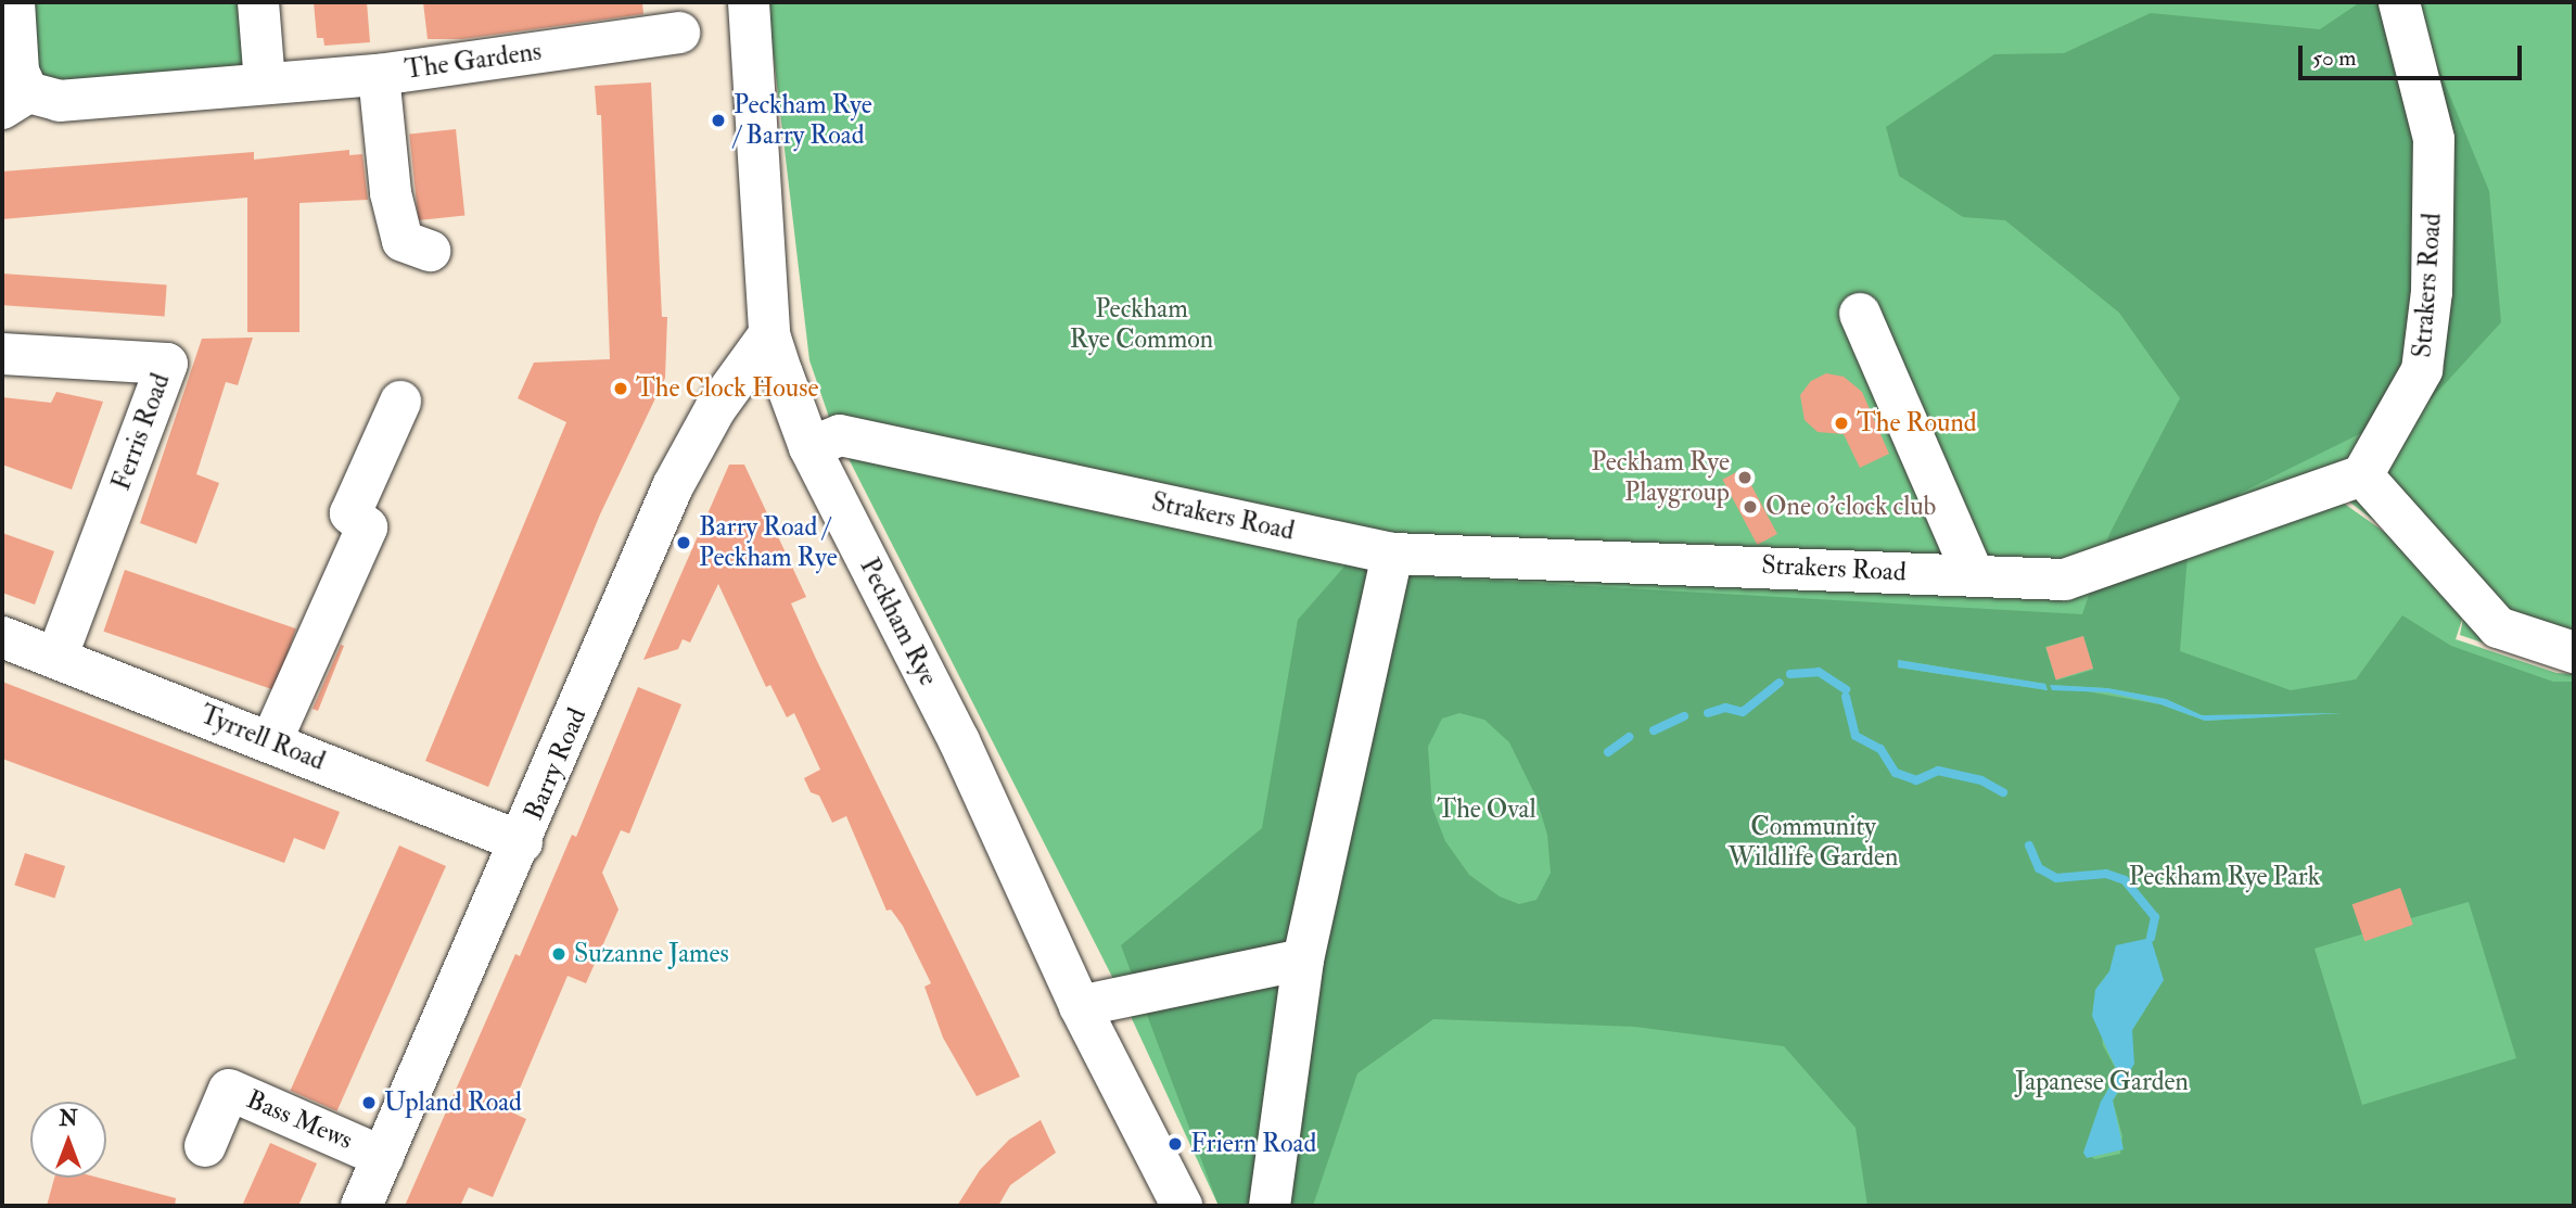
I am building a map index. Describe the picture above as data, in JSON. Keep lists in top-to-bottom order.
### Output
{
  "streets": {
    "main road": [
      "The Gardens",
      "Strakers Road",
      "Ferris Road",
      "Peckham Rye",
      "Tyrrell Road",
      "Barry Road",
      "Bass Mews"
    ]
  },
  "crossings": [
    ["Strakers Road", "Peckham Rye"],
    ["Ferris Road", "Tyrrell Road"],
    ["Peckham Rye", "Barry Road"],
    ["Tyrrell Road", "Barry Road"],
    ["Barry Road", "Bass Mews"]
  ],
  "parks": [
    "Peckham Rye Common",
    "The Oval",
    "Community Wildlife Garden",
    "Peckham Rye Park",
    "Japanese Garden"
  ],
  "places": [
    "Peckham Rye / Barry Road",
    "The Clock House",
    "The Round",
    "Peckham Rye Playgroup",
    "One o'clock club",
    "Barry Road / Peckham Rye",
    "Suzanne James",
    "Upland Road",
    "Friern Road"
  ],
  "scale_bar": "50 m",
  "north": "top"
}
